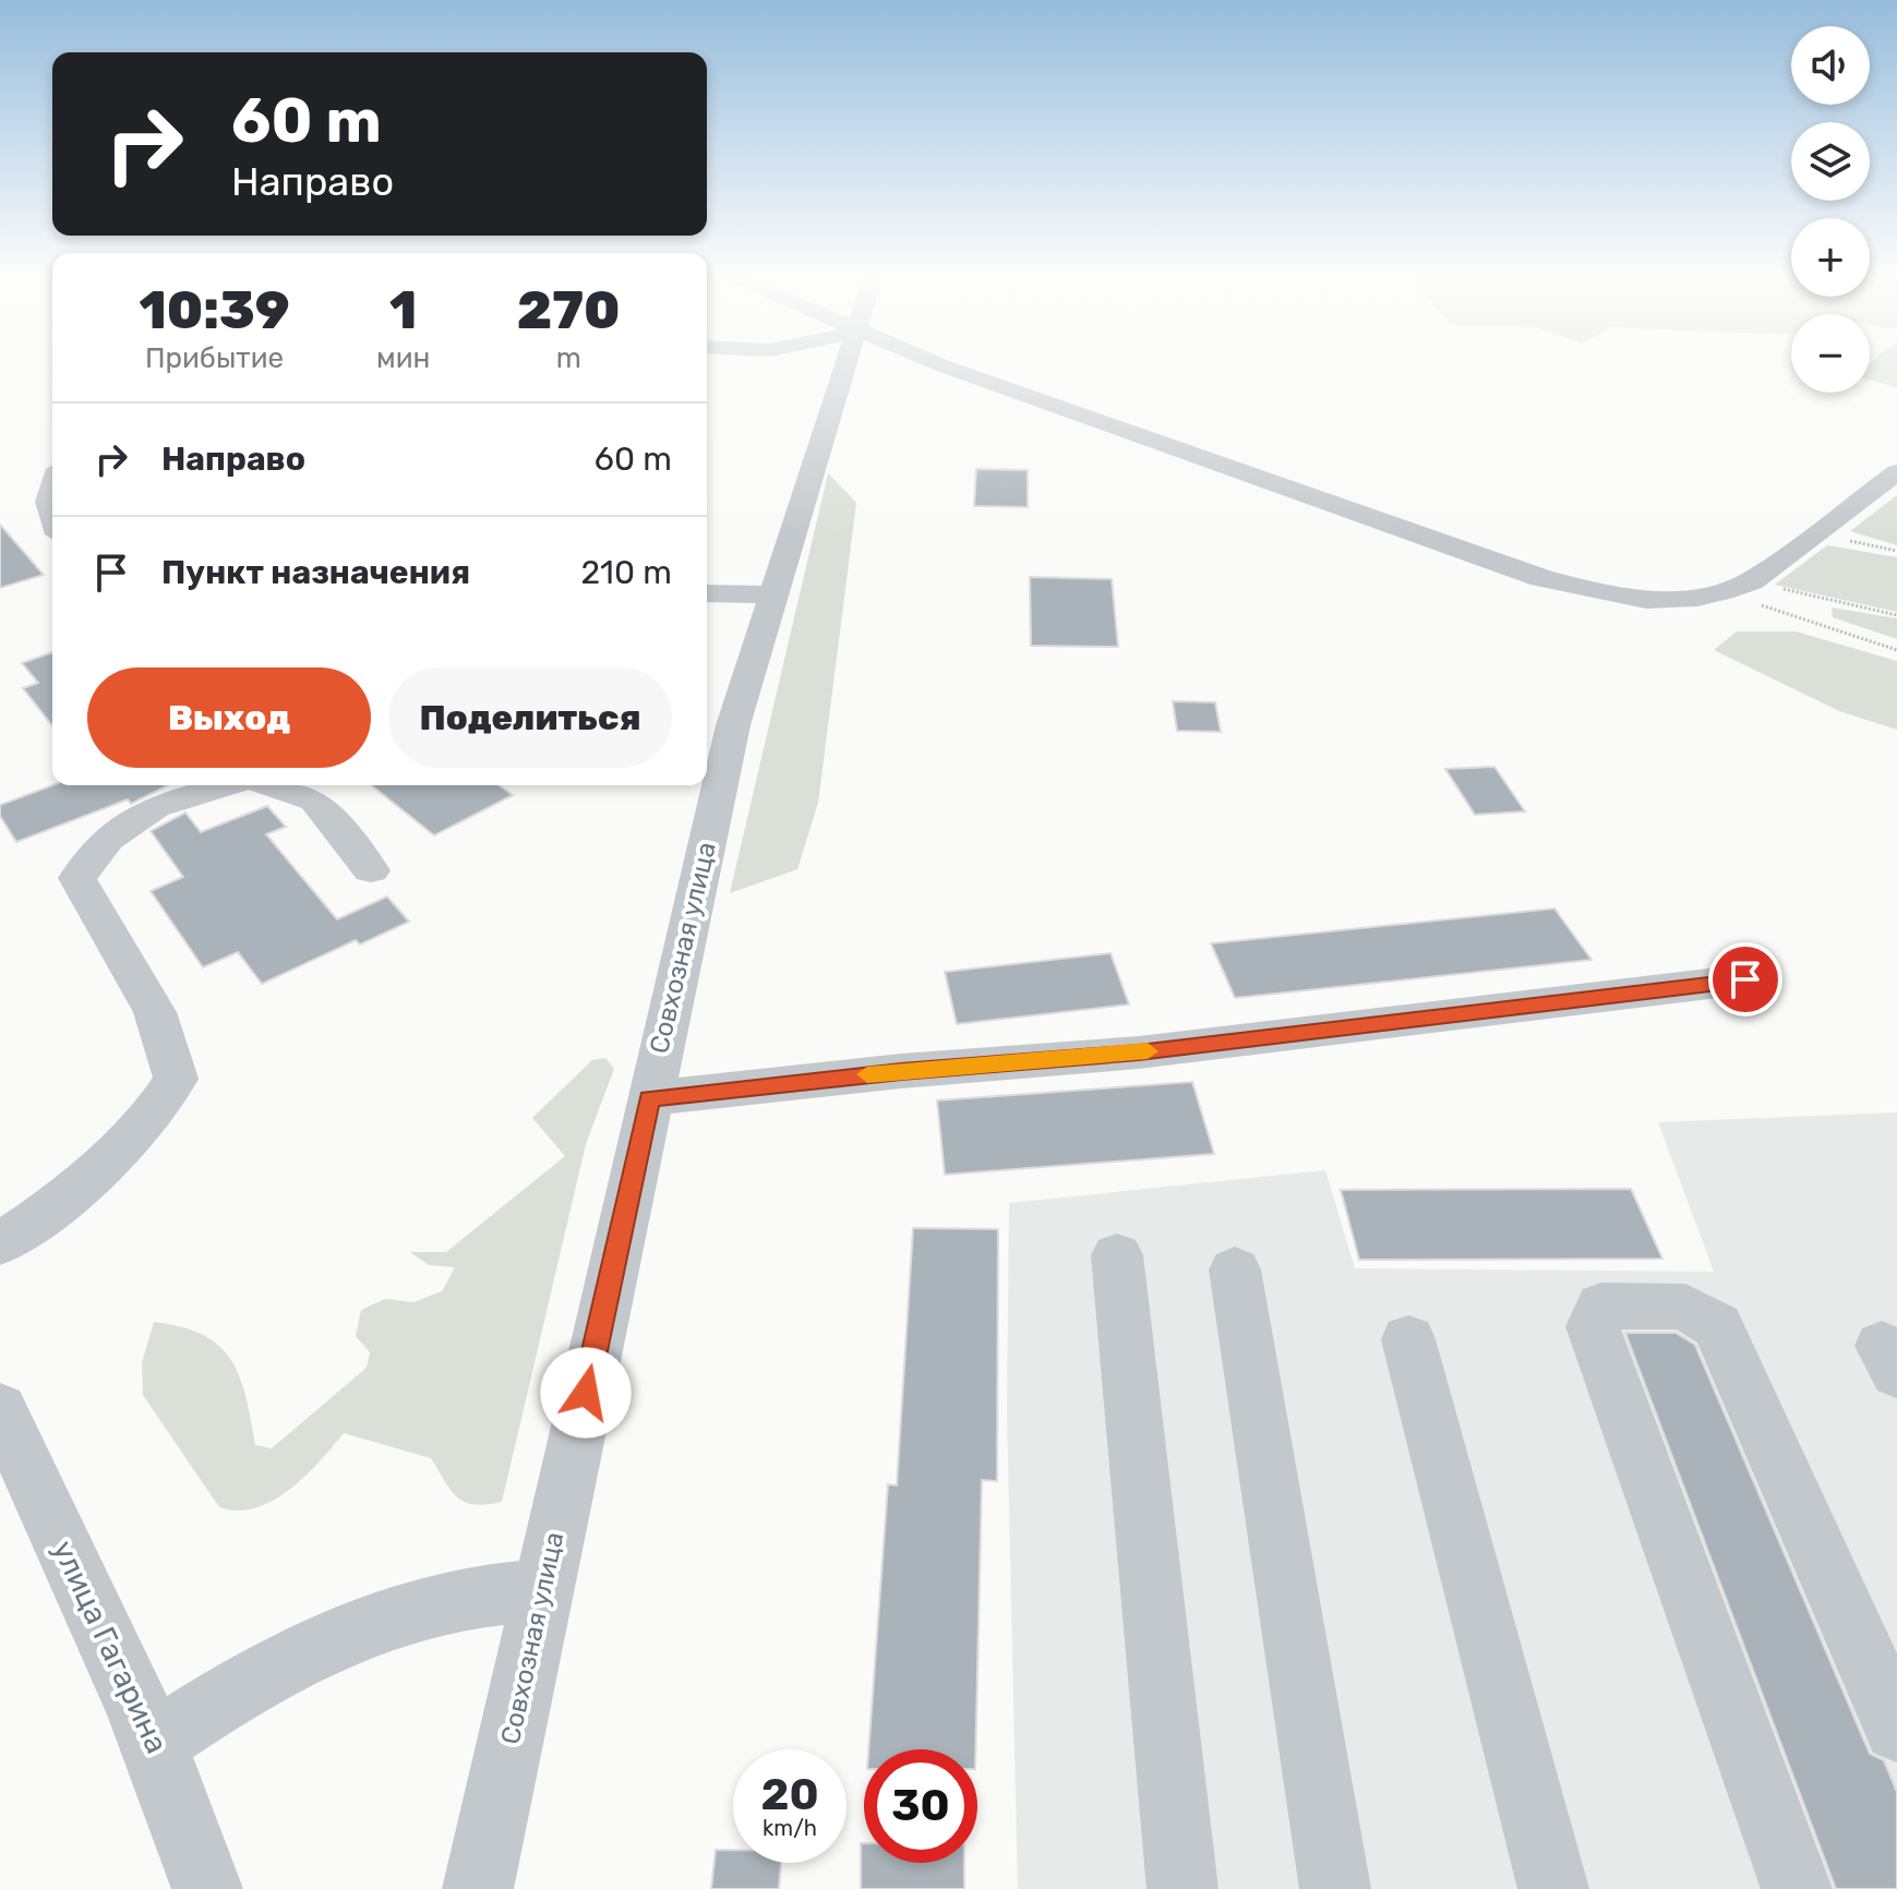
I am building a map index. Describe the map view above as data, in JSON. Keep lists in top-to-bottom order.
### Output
{
  "streets": {
    "street": ["Совхозная улица", "улица Гагарина"]
  },
  "page": {
    "map_buttons": ["+", "−"],
    "turn": ["60 m", "Направо"],
    "eta": [
      "10:39",
      "Прибытие",
      "1",
      "мин",
      "270",
      "m"
    ],
    "list": [
      {
        "name": "Направо",
        "value": "60 m"
      },
      {
        "name": "Пункт назначения",
        "value": "210 m"
      }
    ],
    "buttons": ["Выход", "Поделиться"],
    "speed": "20 km/h",
    "limit": "30"
  }
}
